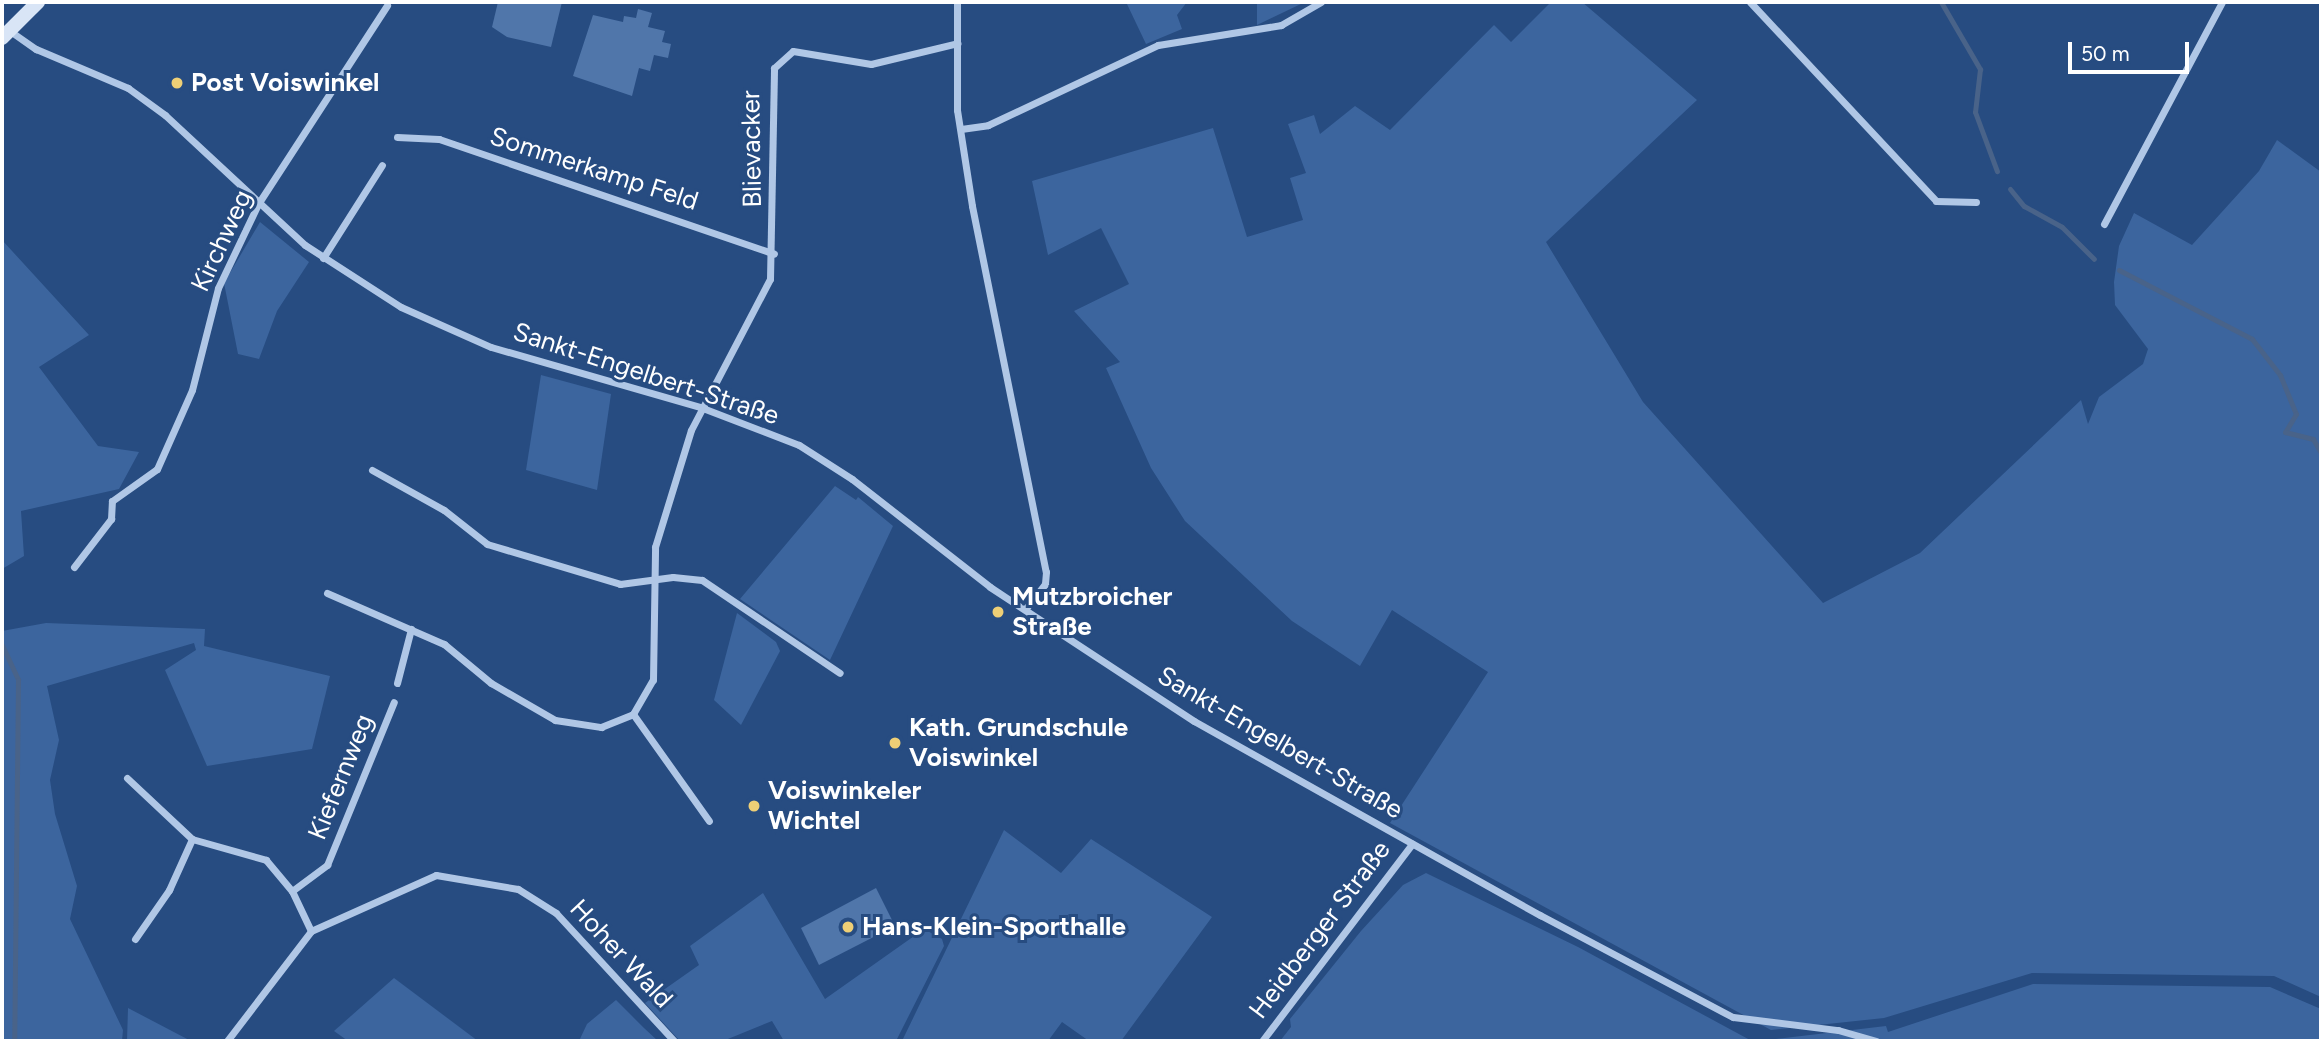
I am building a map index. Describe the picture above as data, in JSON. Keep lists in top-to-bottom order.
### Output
{
  "streets": {
    "street": [
      "Blievacker",
      "Sommerkamp Feld",
      "Kirchweg",
      "Sankt-Engelbert-Straße",
      "Kiefernweg",
      "Heidberger Straße",
      "Hoher Wald"
    ]
  },
  "crossings": [
    ["Blievacker", "Sommerkamp Feld"],
    ["Blievacker", "Sankt-Engelbert-Straße"],
    ["Kirchweg", "Sankt-Engelbert-Straße"],
    ["Sankt-Engelbert-Straße", "Heidberger Straße"]
  ],
  "places": [
    "Post Voiswinkel",
    "Mutzbroicher Straße",
    "Kath. Grundschule Voiswinkel",
    "Voiswinkeler Wichtel",
    "Hans-Klein-Sporthalle"
  ],
  "scale_bar": "50 m"
}
